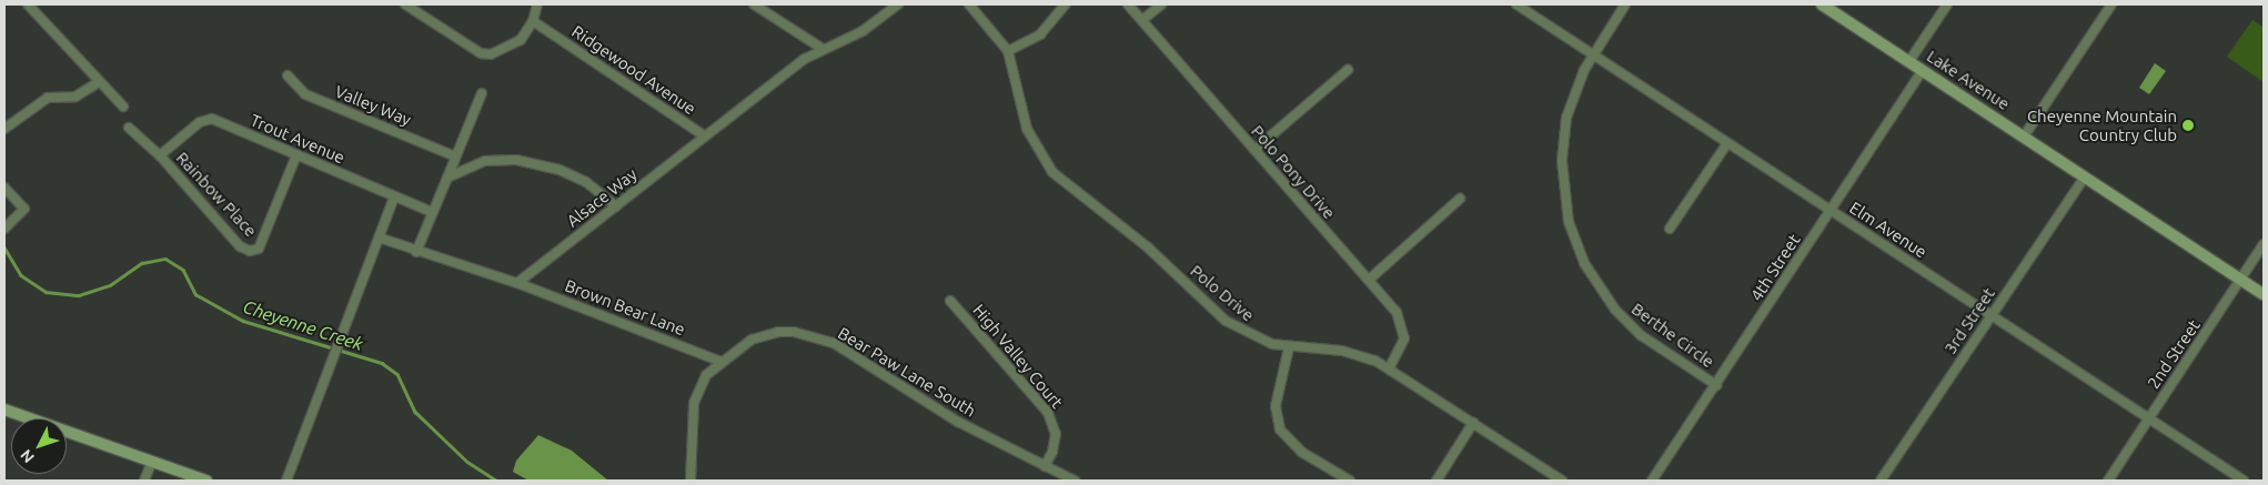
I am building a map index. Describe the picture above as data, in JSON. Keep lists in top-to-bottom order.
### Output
{
  "streets": {
    "main road": ["Lake Avenue"],
    "street": [
      "Ridgewood Avenue",
      "Valley Way",
      "Trout Avenue",
      "Polo Pony Drive",
      "Rainbow Place",
      "Alsace Way",
      "Elm Avenue",
      "4th Street",
      "Polo Drive",
      "Brown Bear Lane",
      "3rd Street",
      "Berthe Circle",
      "2nd Street",
      "High Valley Court",
      "Bear Paw Lane South"
    ]
  },
  "crossings": [
    ["Ridgewood Avenue", "Alsace Way"],
    ["Lake Avenue", "4th Street"],
    ["Lake Avenue", "3rd Street"],
    ["Lake Avenue", "2nd Street"],
    ["Trout Avenue", "Rainbow Place"],
    ["Polo Pony Drive", "Polo Drive"],
    ["Alsace Way", "Brown Bear Lane"],
    ["Elm Avenue", "4th Street"],
    ["Elm Avenue", "3rd Street"],
    ["Elm Avenue", "Berthe Circle"],
    ["Elm Avenue", "2nd Street"],
    ["4th Street", "Berthe Circle"],
    ["Brown Bear Lane", "Bear Paw Lane South"],
    ["High Valley Court", "Bear Paw Lane South"]
  ],
  "water": ["Cheyenne Creek"],
  "places": ["Cheyenne Mountain Country Club"],
  "north": "bottom left"
}
